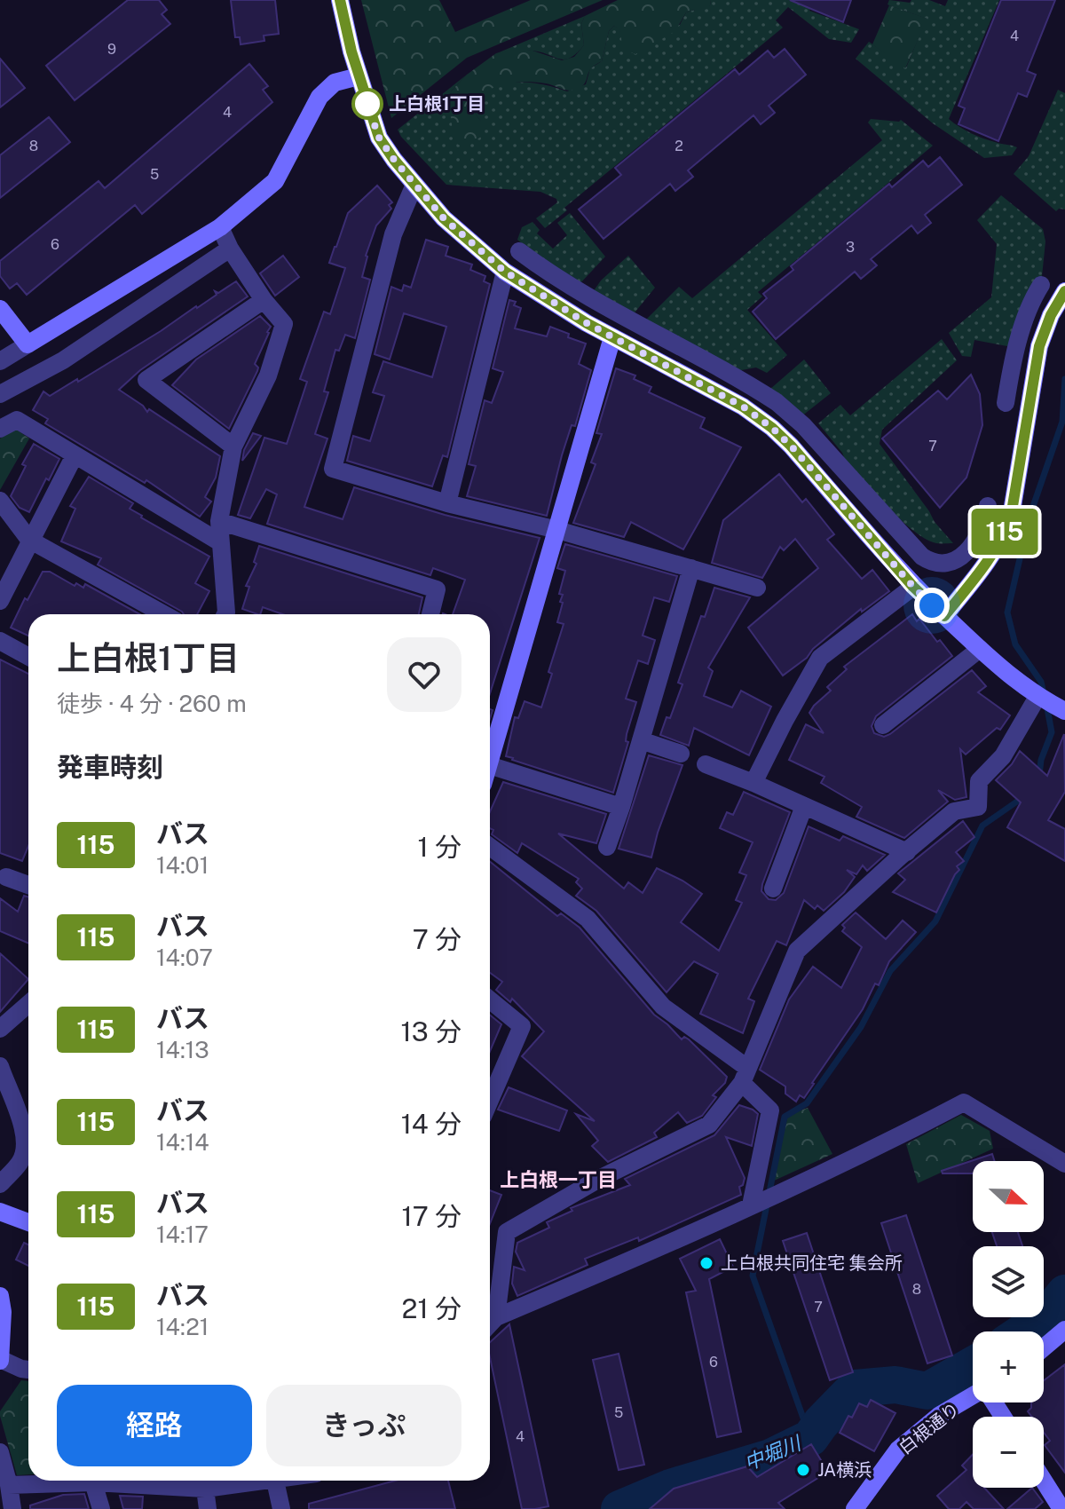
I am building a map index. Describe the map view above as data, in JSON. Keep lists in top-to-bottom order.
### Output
{
  "streets": {
    "street": ["白根通り"]
  },
  "districts": ["上白根一丁目"],
  "water": ["中堀川"],
  "places": ["上白根1丁目", "上白根共同住宅 集会所", "JA横浜"],
  "lines": ["bus line 115"],
  "house_numbers": [
    "4",
    "9",
    "4",
    "8",
    "2",
    "5",
    "6",
    "3",
    "7",
    "8",
    "7",
    "6",
    "5",
    "4"
  ],
  "north": "right",
  "page": {
    "on_map": "115",
    "heading": [
      ["上白根1丁目", "徒歩 · 4 分 · 260 m"],
      "発車時刻"
    ],
    "list": [
      {
        "mark": "115",
        "name": "バス",
        "note": "14:01",
        "value": "1 分"
      },
      {
        "mark": "115",
        "name": "バス",
        "note": "14:07",
        "value": "7 分"
      },
      {
        "mark": "115",
        "name": "バス",
        "note": "14:13",
        "value": "13 分"
      },
      {
        "mark": "115",
        "name": "バス",
        "note": "14:14",
        "value": "14 分"
      },
      {
        "mark": "115",
        "name": "バス",
        "note": "14:17",
        "value": "17 分"
      },
      {
        "mark": "115",
        "name": "バス",
        "note": "14:21",
        "value": "21 分"
      }
    ],
    "map_buttons": ["+", "−"],
    "buttons": ["経路", "きっぷ"]
  }
}
